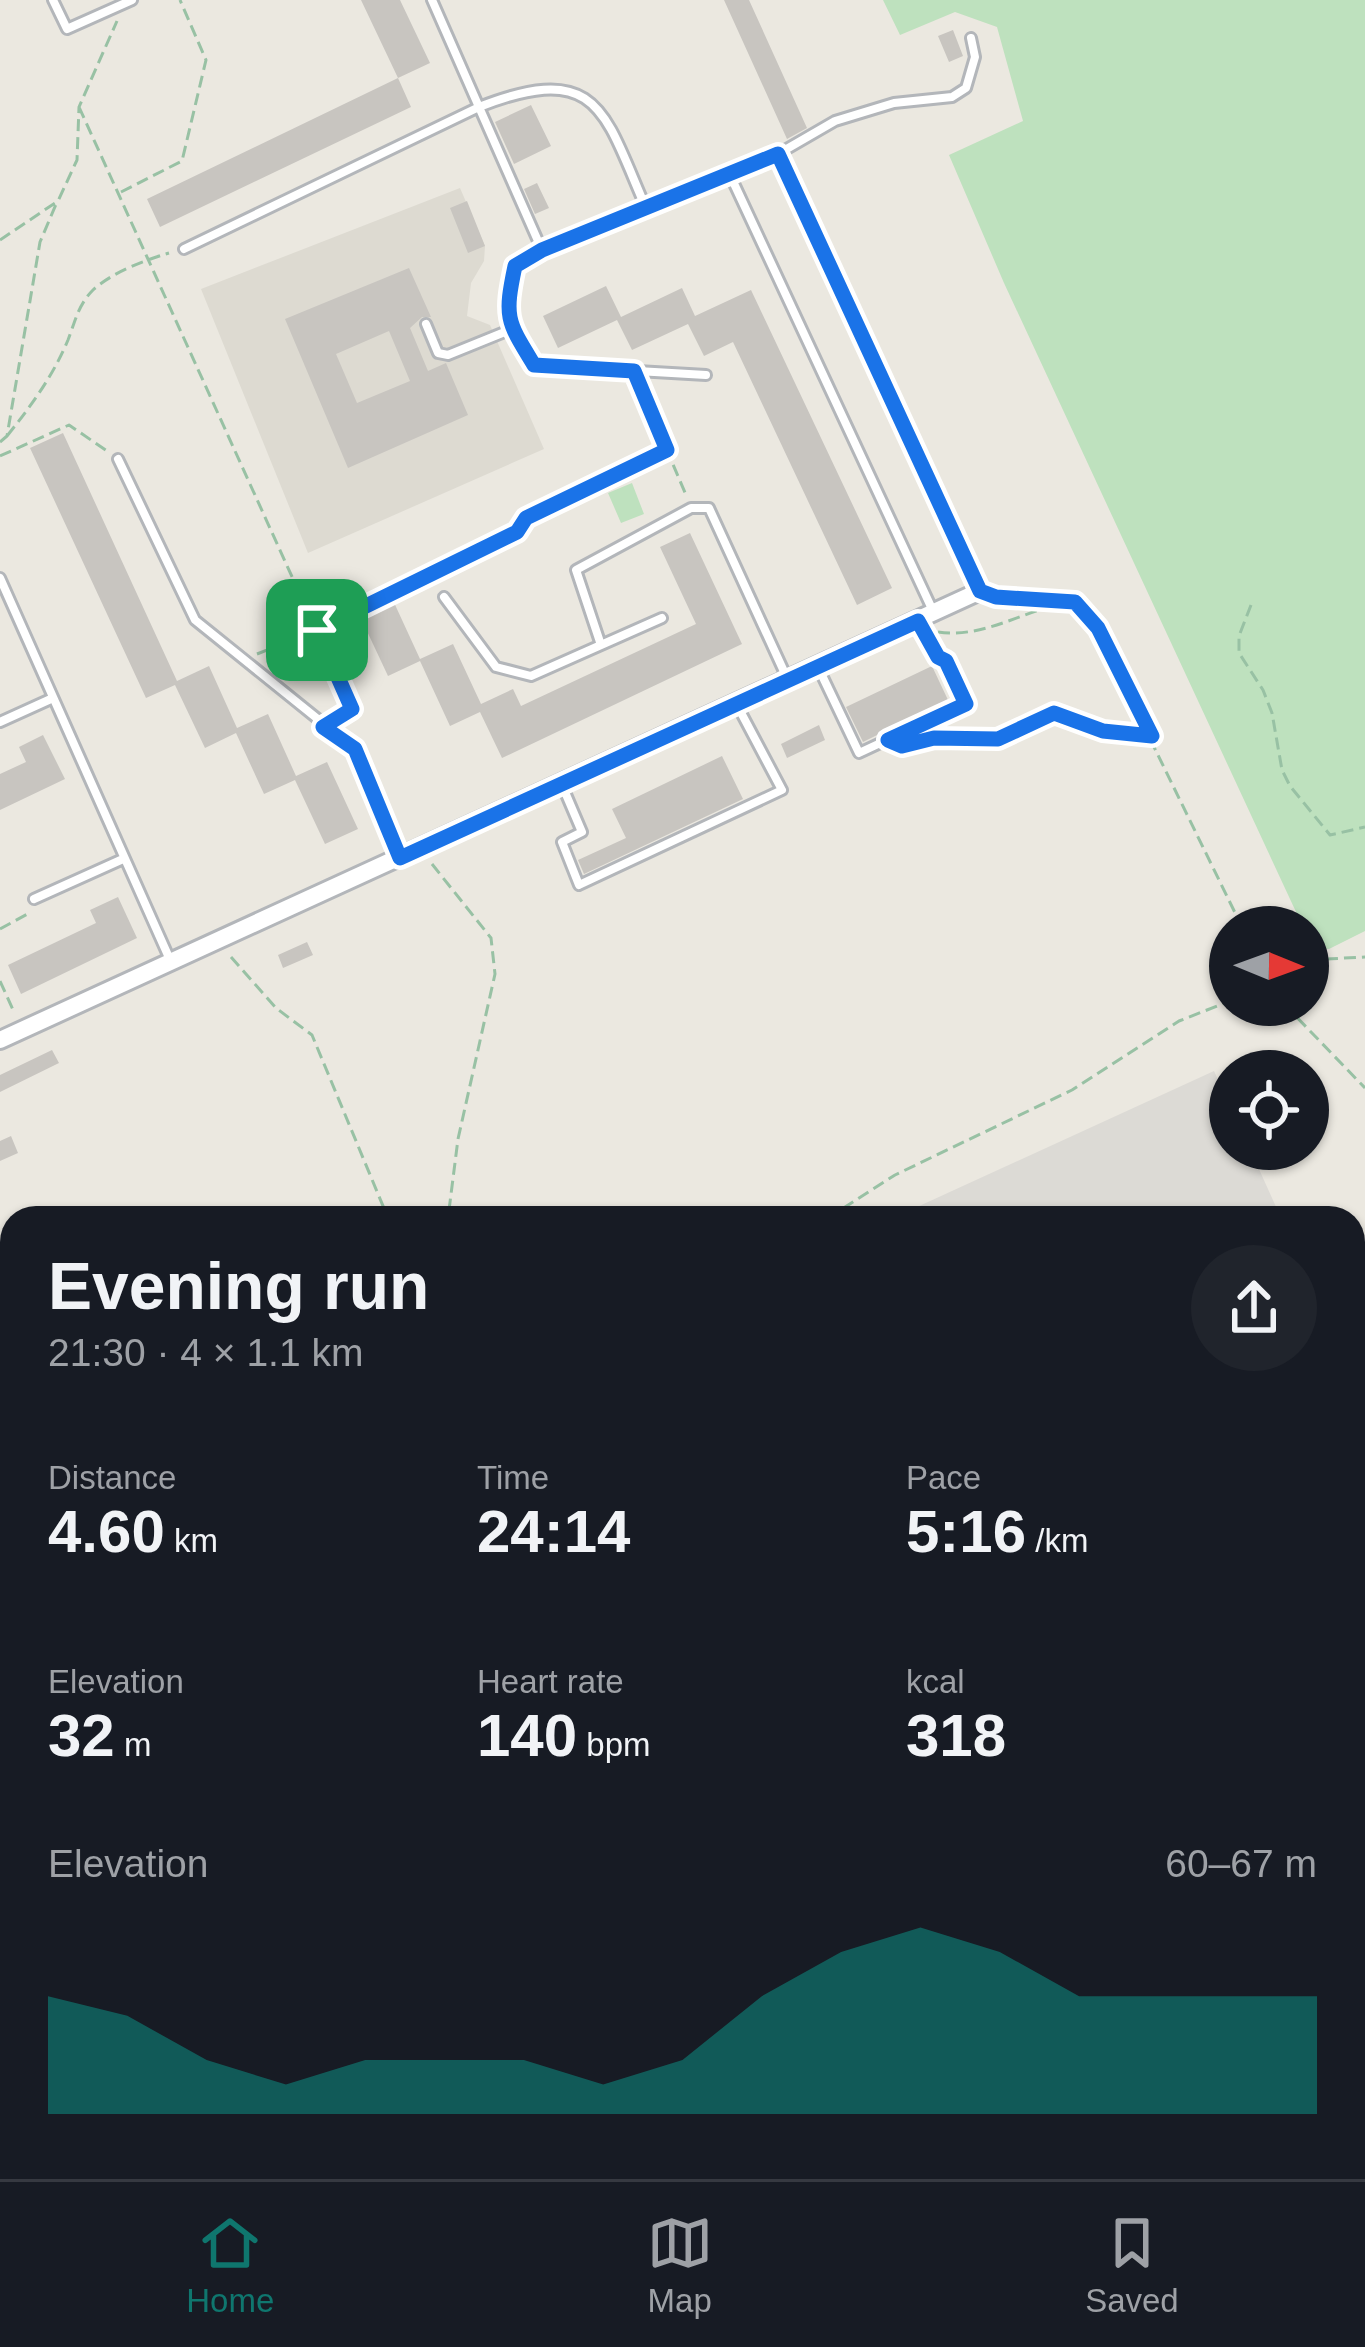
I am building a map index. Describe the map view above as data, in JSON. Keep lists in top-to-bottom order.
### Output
{
  "north": "right",
  "page": {
    "heading": ["Evening run", "21:30 · 4 × 1.1 km"],
    "stats": [
      ["Distance", "4.60 km"],
      ["Time", "24:14"],
      ["Pace", "5:16 /km"],
      ["Elevation", "32 m"],
      ["Heart rate", "140 bpm"],
      ["kcal", "318"]
    ],
    "chart": ["Elevation", "60–67 m"],
    "tabs": ["Home", "Map", "Saved"]
  }
}
